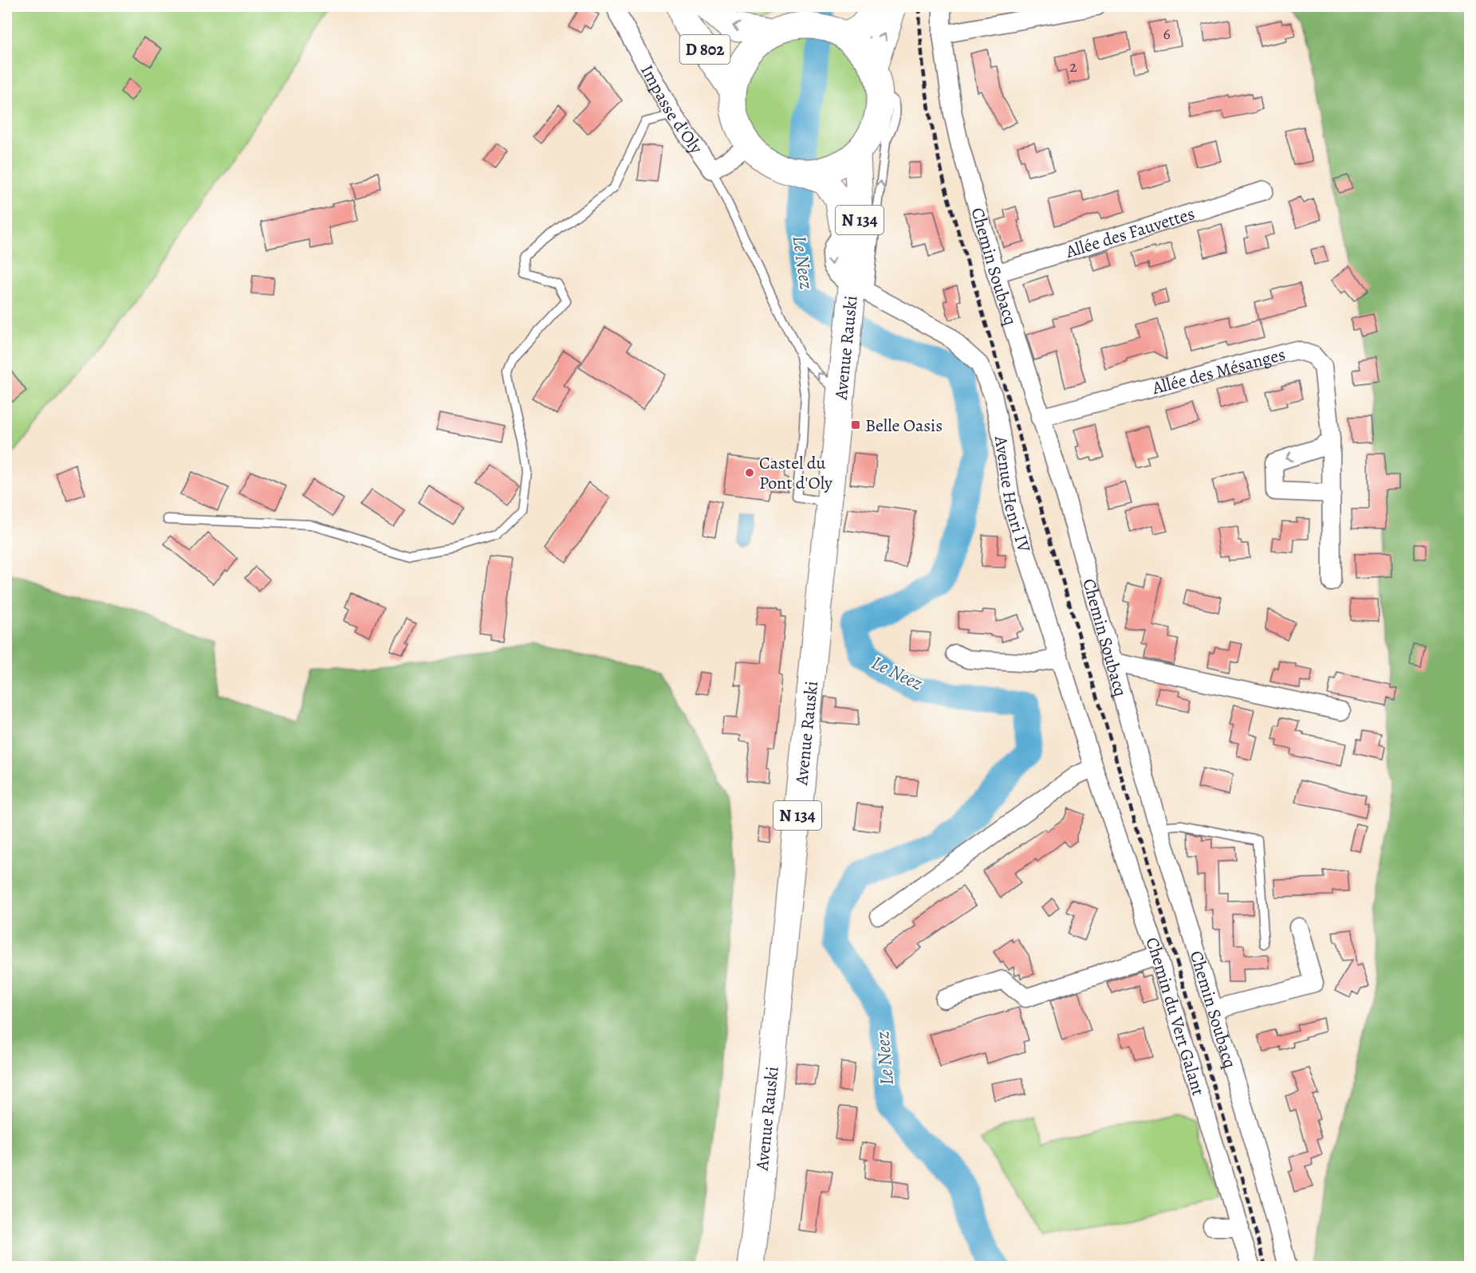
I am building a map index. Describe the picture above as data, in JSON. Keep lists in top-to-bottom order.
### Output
{
  "streets": {
    "main road": ["D 802", "N 134", "Avenue Rauski"],
    "street": [
      "Impasse d'Oly",
      "Allée des Fauvettes",
      "Chemin Soubacq",
      "Allée des Mésanges",
      "Avenue Henri IV",
      "Chemin du Vert Galant"
    ]
  },
  "crossings": [
    ["D 802", "Impasse d'Oly"],
    ["D 802", "Avenue Rauski"],
    ["Impasse d'Oly", "Avenue Rauski"],
    ["Allée des Fauvettes", "Chemin Soubacq"],
    ["Chemin Soubacq", "Allée des Mésanges"],
    ["Avenue Rauski", "Avenue Henri IV"],
    ["Avenue Henri IV", "Chemin du Vert Galant"]
  ],
  "water": ["Le Neez"],
  "places": {
    "transit": ["Belle Oasis"],
    "other": ["Castel du Pont d'Oly"]
  },
  "house_numbers": ["6", "2"]
}
